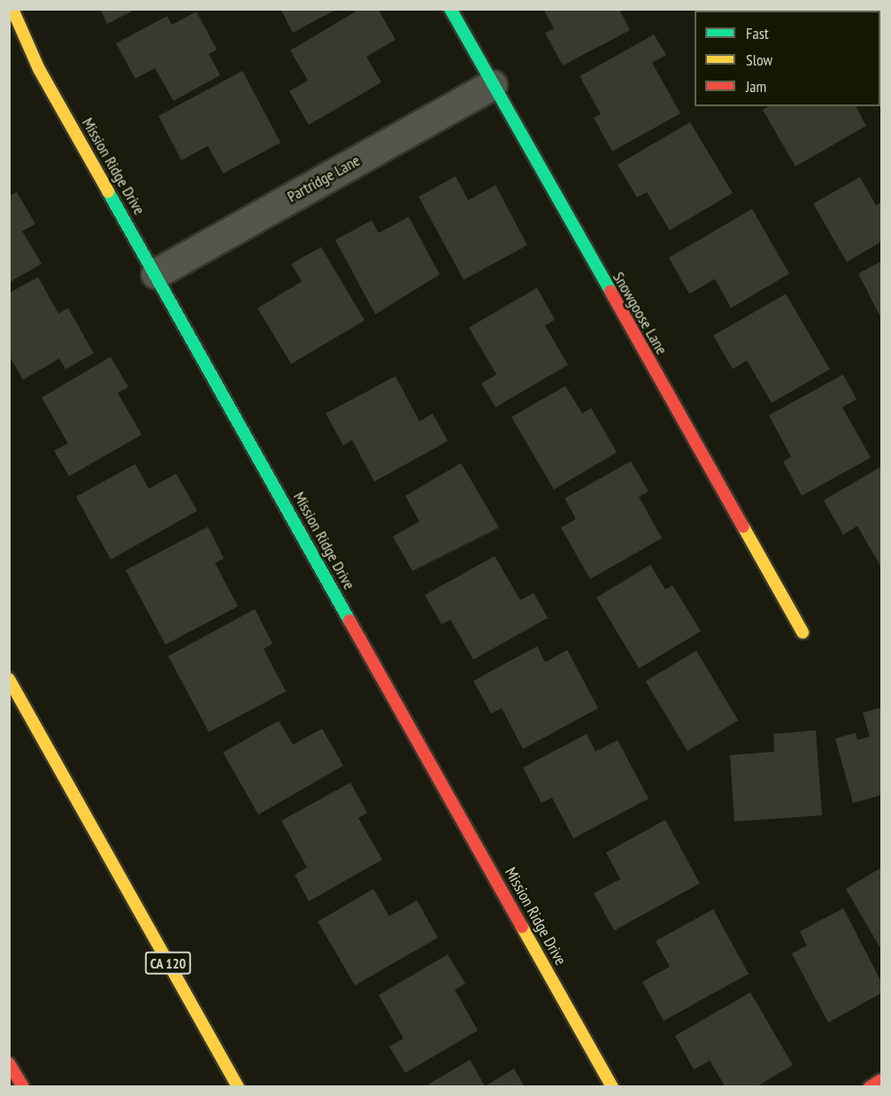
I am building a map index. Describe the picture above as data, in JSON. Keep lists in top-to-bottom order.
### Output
{
  "streets": {
    "main road": ["Mission Ridge Drive", "Snowgoose Lane", "CA 120"],
    "street": ["Partridge Lane"]
  },
  "crossings": [
    ["Mission Ridge Drive", "Partridge Lane"],
    ["Partridge Lane", "Snowgoose Lane"]
  ],
  "legend": ["Fast", "Slow", "Jam"]
}
